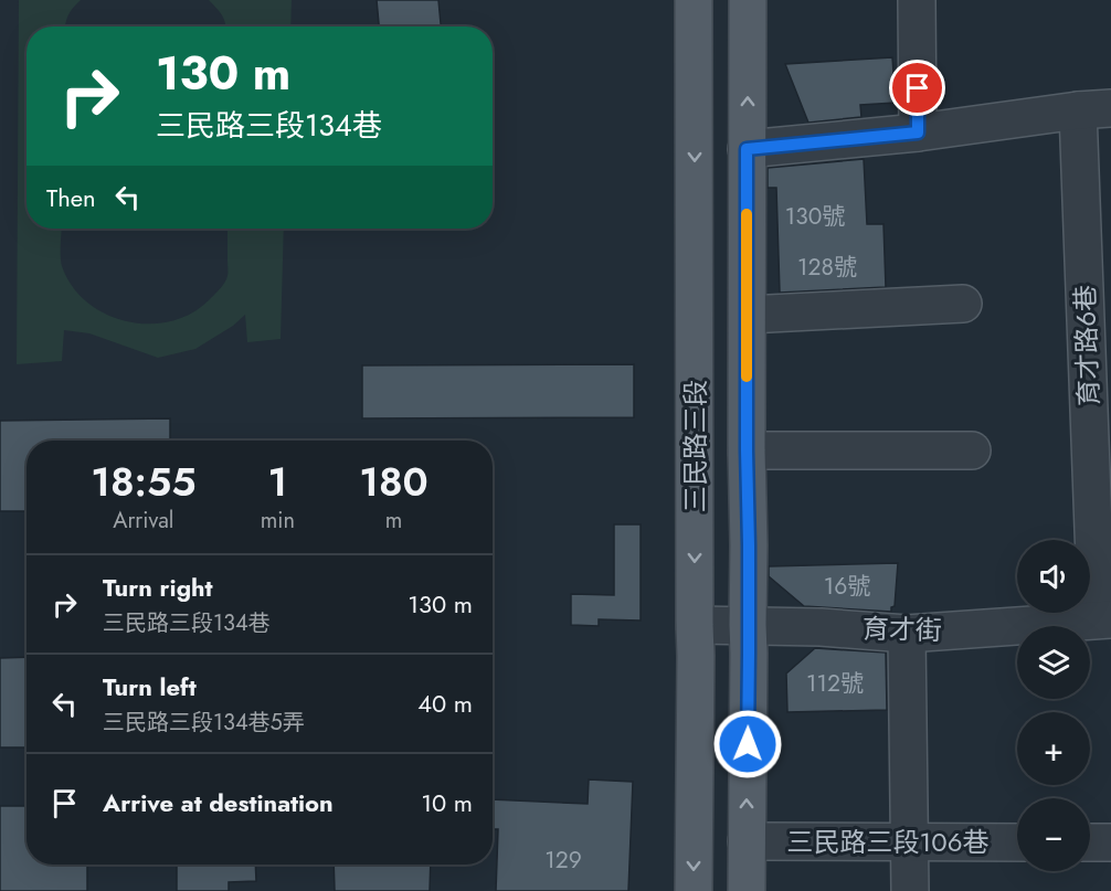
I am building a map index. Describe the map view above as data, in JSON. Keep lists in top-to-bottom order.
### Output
{
  "streets": {
    "main road": ["三民路三段"],
    "street": ["育才路6巷", "育才街", "三民路三段106巷"]
  },
  "crossings": [
    ["育才路6巷", "育才街"],
    ["三民路三段", "育才街"],
    ["三民路三段", "三民路三段106巷"]
  ],
  "house_numbers": [
    "130號",
    "128號",
    "16號",
    "112號",
    "129"
  ],
  "page": {
    "turn": ["130 m", "三民路三段134巷"],
    "then": "Then",
    "eta": [
      "18:55",
      "Arrival",
      "1",
      "min",
      "180",
      "m"
    ],
    "map_buttons": ["+", "−"],
    "list": [
      {
        "name": "Turn right",
        "note": "三民路三段134巷",
        "value": "130 m"
      },
      {
        "name": "Turn left",
        "note": "三民路三段134巷5弄",
        "value": "40 m"
      },
      {
        "name": "Arrive at destination",
        "value": "10 m"
      }
    ]
  }
}
